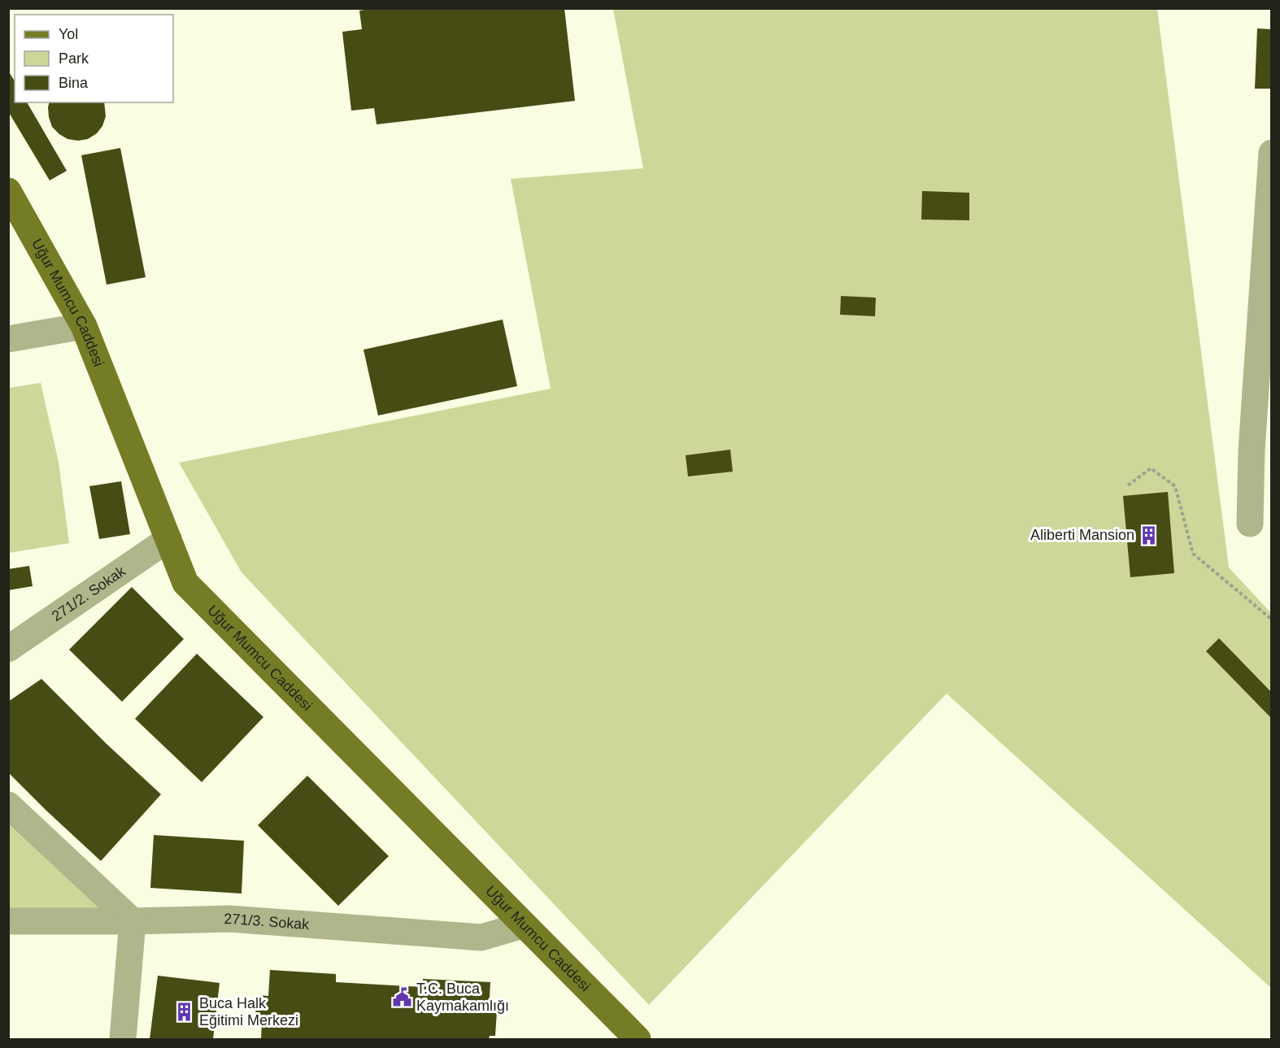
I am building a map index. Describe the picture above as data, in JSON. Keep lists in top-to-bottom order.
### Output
{
  "streets": {
    "main road": ["Uğur Mumcu Caddesi"],
    "street": ["271/2. Sokak", "271/3. Sokak"]
  },
  "crossings": [
    ["Uğur Mumcu Caddesi", "271/2. Sokak"],
    ["Uğur Mumcu Caddesi", "271/3. Sokak"]
  ],
  "places": {
    "building": ["Aliberti Mansion", "Buca Halk Eğitimi Merkezi"],
    "public building": ["T.C. Buca Kaymakamlığı"]
  },
  "legend": ["Yol", "Park", "Bina"]
}
